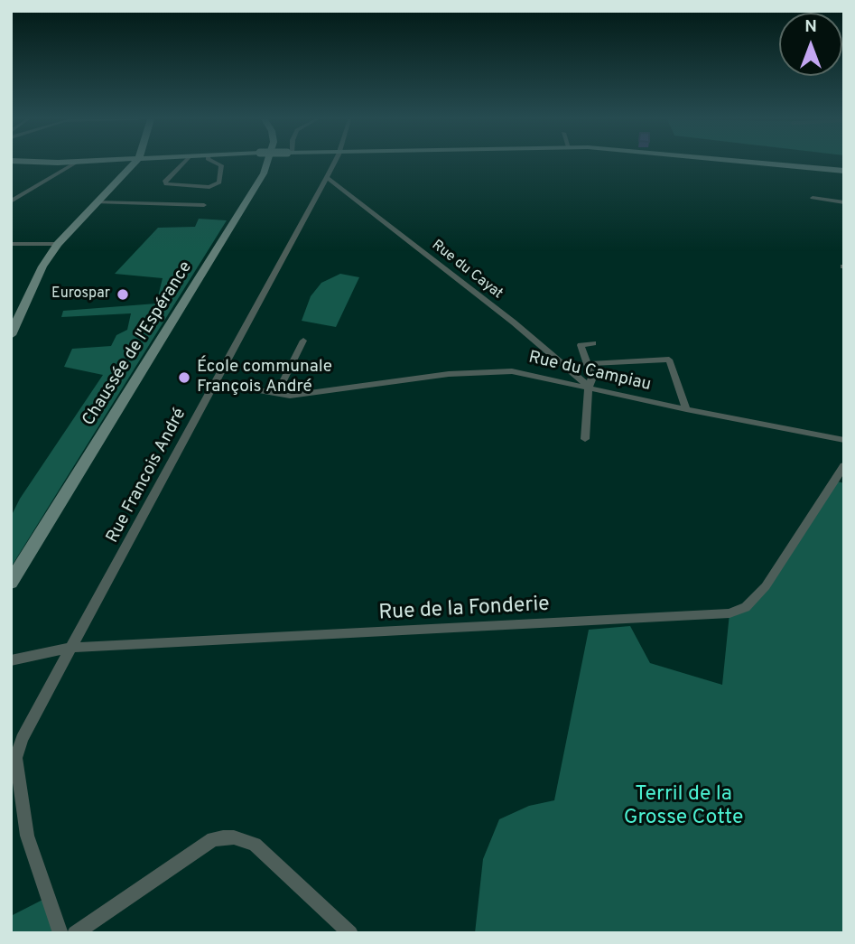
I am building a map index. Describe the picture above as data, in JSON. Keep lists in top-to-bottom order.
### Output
{
  "streets": {
    "street": [
      "Rue du Cayat",
      "Chaussée de l'Espérance",
      "Rue du Campiau",
      "Rue Francois André",
      "Rue de la Fonderie"
    ]
  },
  "crossings": [
    ["Rue du Cayat", "Rue du Campiau"],
    ["Rue du Cayat", "Rue Francois André"],
    ["Rue du Campiau", "Rue Francois André"],
    ["Rue Francois André", "Rue de la Fonderie"]
  ],
  "parks": ["Terril de la Grosse Cotte"],
  "places": ["Eurospar", "École communale François André"],
  "north": "top"
}
